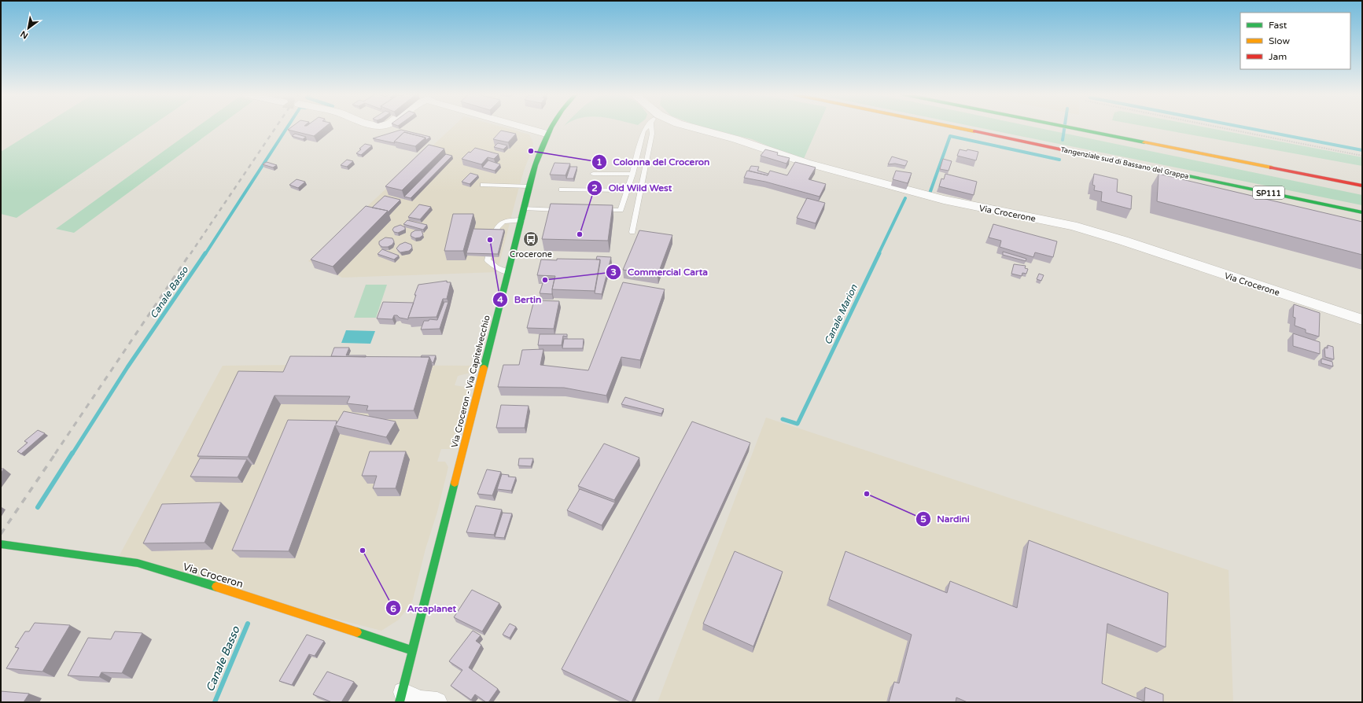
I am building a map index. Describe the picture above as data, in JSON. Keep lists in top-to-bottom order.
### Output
{
  "streets": {
    "main road": [
      "Tangenziale sud di Bassano del Grappa",
      "SP111",
      "Via Croceron - Via Capitelvecchio",
      "Via Croceron"
    ],
    "street": ["Via Crocerone"]
  },
  "crossings": [
    ["Via Croceron - Via Capitelvecchio", "Via Croceron"]
  ],
  "water": ["Canale Basso", "Canale Marion"],
  "places": {
    "other": [
      "Colonna del Croceron",
      "Old Wild West",
      "Bertin",
      "Commercial Carta",
      "Nardini",
      "Arcaplanet"
    ],
    "bus stop": ["Crocerone"]
  },
  "legend": ["Fast", "Slow", "Jam"],
  "north": "bottom left"
}
